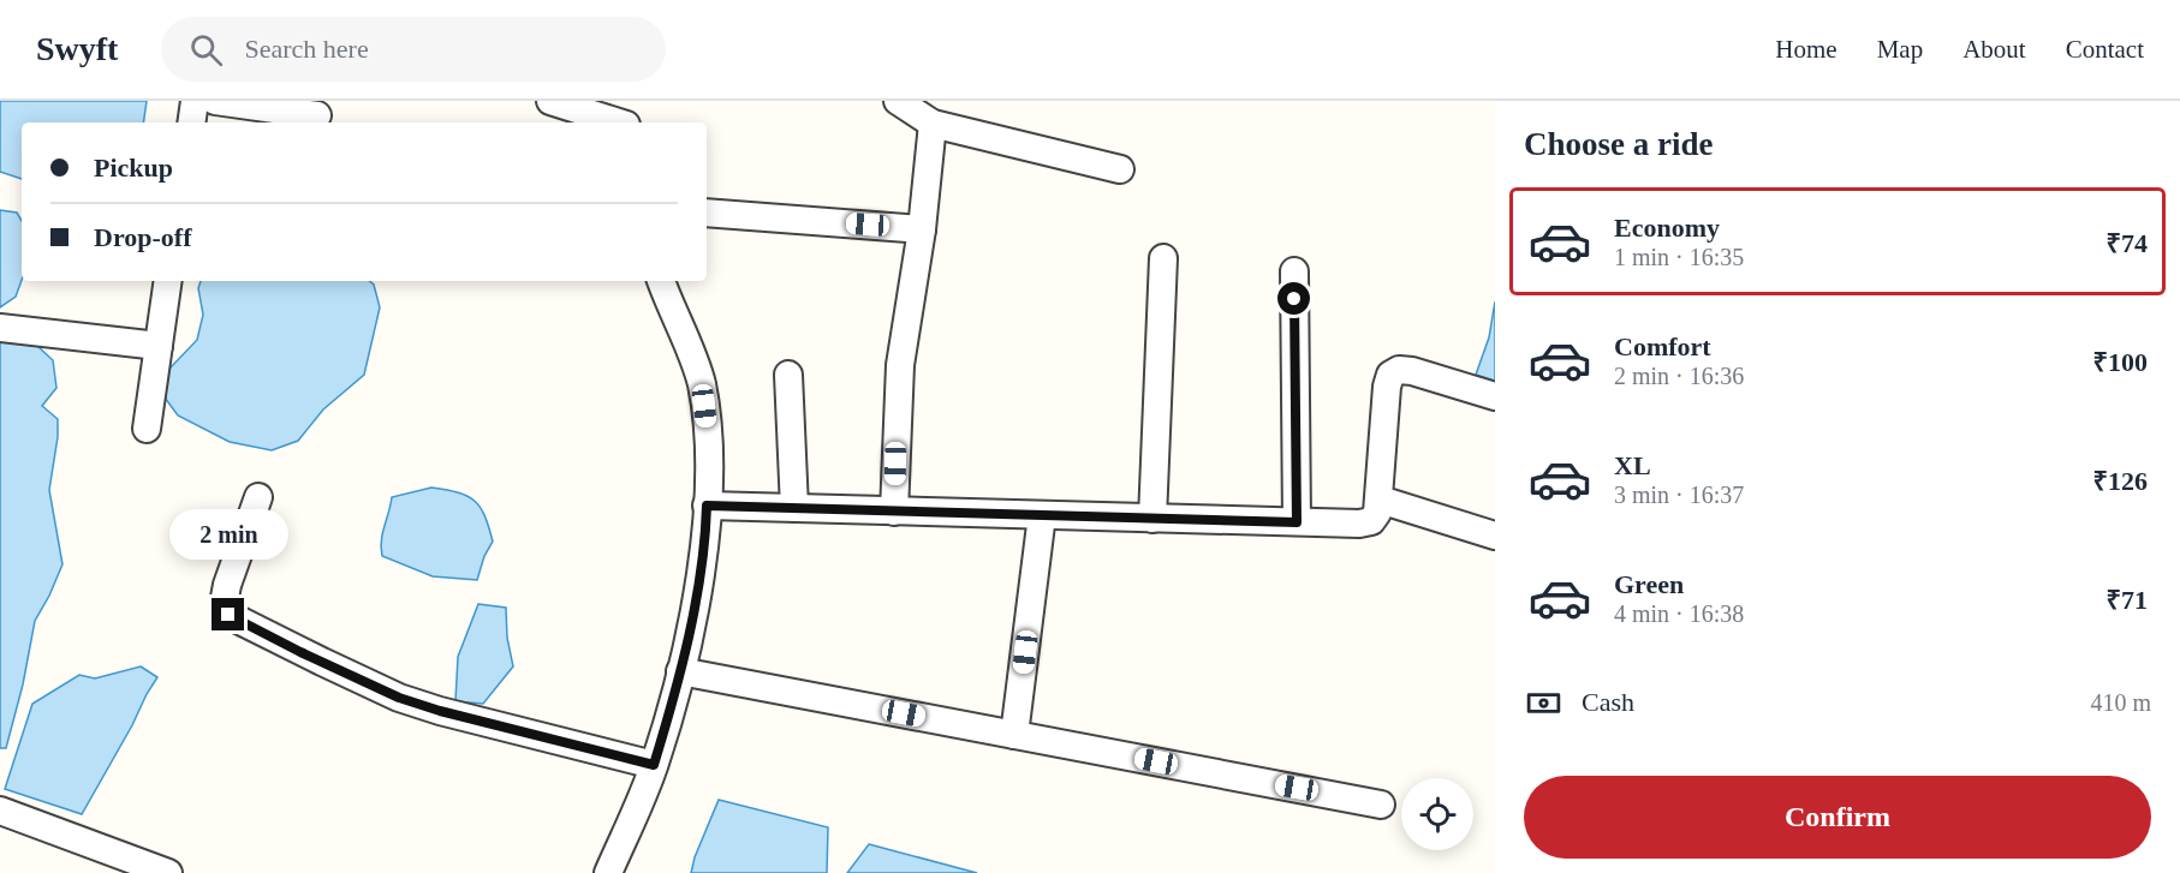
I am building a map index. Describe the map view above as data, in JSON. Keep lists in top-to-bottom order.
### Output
{
  "page": {
    "header": "Swyft",
    "search": "Search here",
    "nav": [
      "Home",
      "Map",
      "About",
      "Contact"
    ],
    "heading": "Choose a ride",
    "banner": ["Pickup", "Drop-off"],
    "list": [
      {
        "name": "Economy",
        "note": "1 min · 16:35",
        "value": "₹74"
      },
      {
        "name": "Comfort",
        "note": "2 min · 16:36",
        "value": "₹100"
      },
      {
        "name": "XL",
        "note": "3 min · 16:37",
        "value": "₹126"
      },
      {
        "name": "Green",
        "note": "4 min · 16:38",
        "value": "₹71"
      }
    ],
    "bubble": "2 min",
    "pay": ["Cash", "410 m"],
    "buttons": "Confirm"
  }
}
